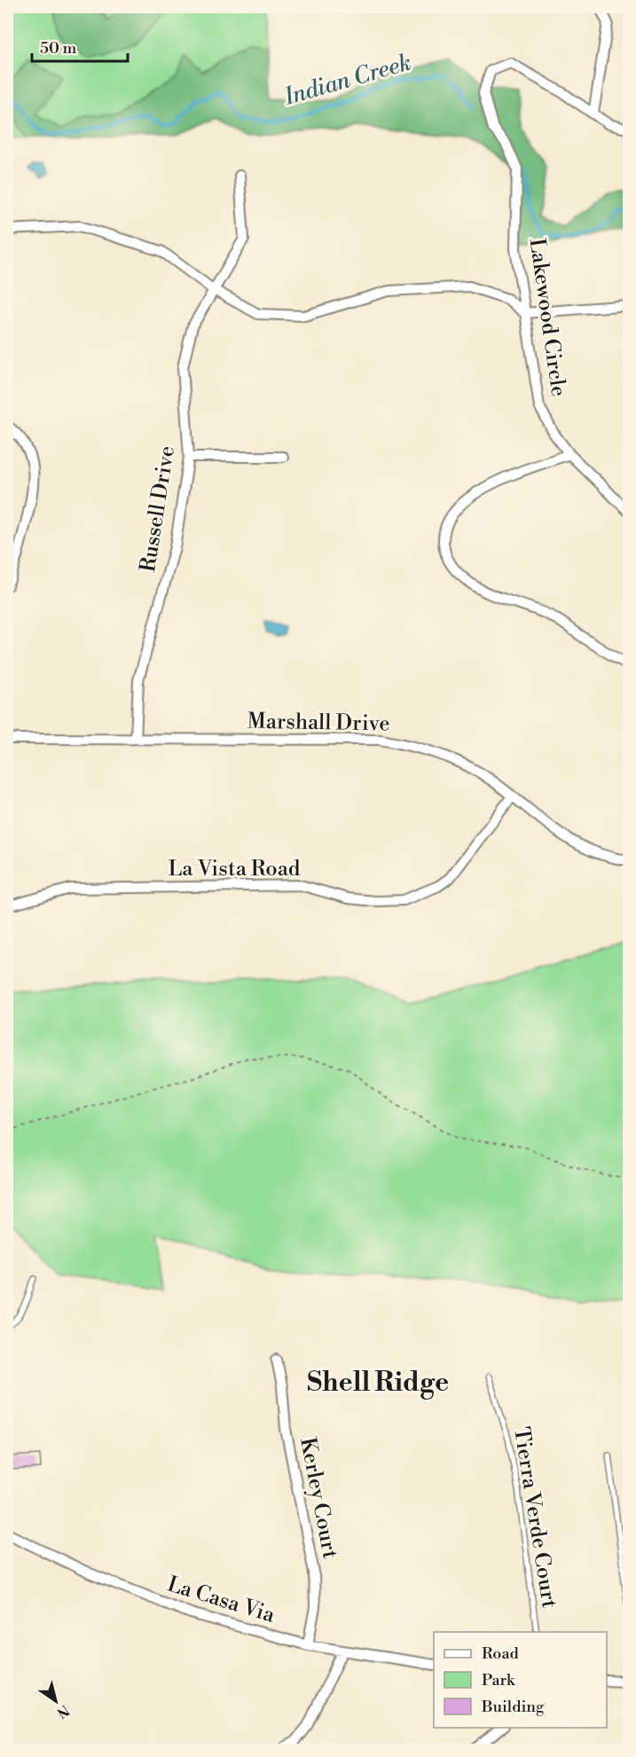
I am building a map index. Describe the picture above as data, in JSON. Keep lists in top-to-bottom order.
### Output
{
  "streets": {
    "street": [
      "Lakewood Circle",
      "Russell Drive",
      "Marshall Drive",
      "La Vista Road",
      "Kerley Court",
      "La Casa Via"
    ],
    "lane": ["Tierra Verde Court"]
  },
  "crossings": [
    ["Russell Drive", "Marshall Drive"],
    ["Marshall Drive", "La Vista Road"],
    ["Kerley Court", "La Casa Via"]
  ],
  "districts": ["Shell Ridge"],
  "water": ["Indian Creek"],
  "legend": ["Road", "Park", "Building"],
  "scale_bar": "50 m",
  "north": "bottom right"
}
